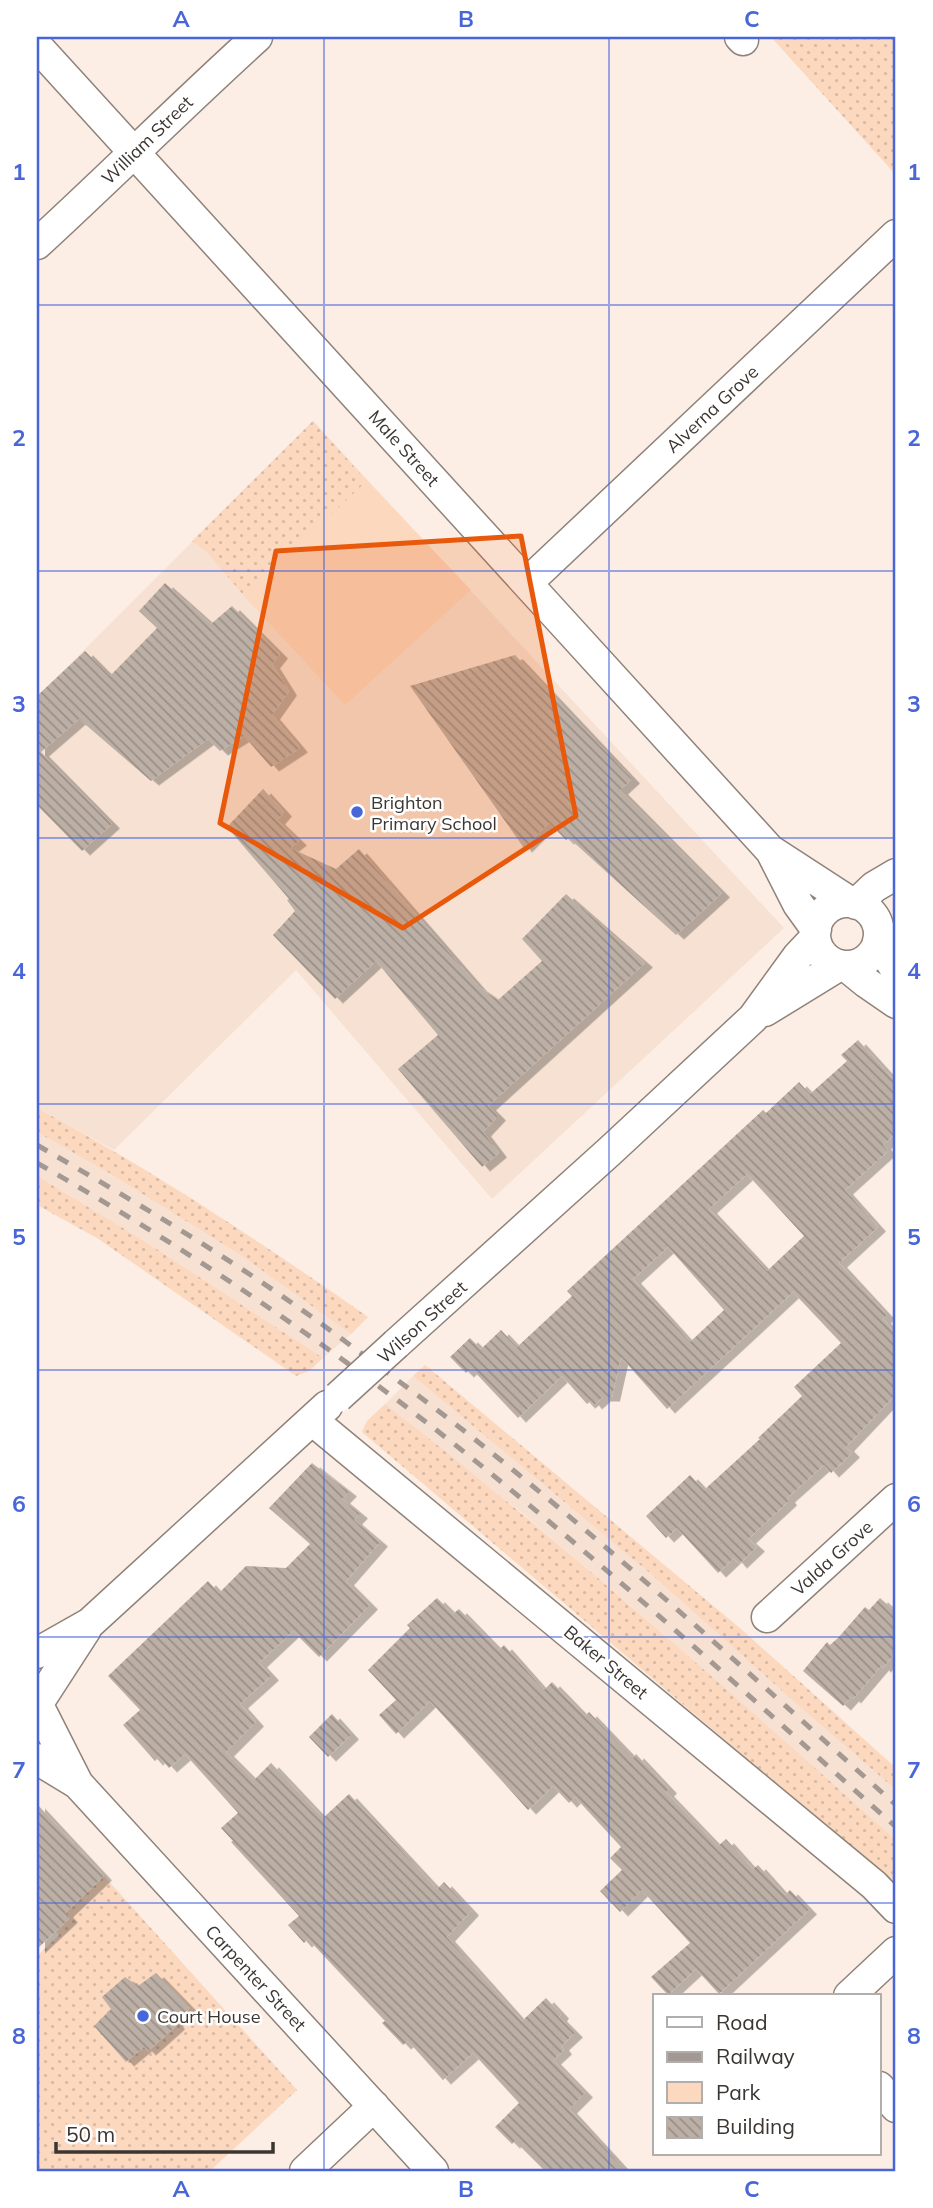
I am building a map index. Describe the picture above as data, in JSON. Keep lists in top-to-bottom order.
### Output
{
  "streets": {
    "street": [
      "William Street",
      "Alverna Grove",
      "Male Street",
      "Wilson Street",
      "Valda Grove",
      "Baker Street",
      "Carpenter Street"
    ]
  },
  "crossings": [
    ["William Street", "Male Street"],
    ["Alverna Grove", "Male Street"],
    ["Male Street", "Wilson Street"],
    ["Wilson Street", "Baker Street"],
    ["Wilson Street", "Carpenter Street"]
  ],
  "places": ["Brighton Primary School", "Court House"],
  "legend": [
    "Road",
    "Railway",
    "Park",
    "Building"
  ],
  "scale_bar": "50 m",
  "grid": {
    "columns": ["A", "B", "C"],
    "rows": [
      "1",
      "2",
      "3",
      "4",
      "5",
      "6",
      "7",
      "8"
    ]
  }
}
